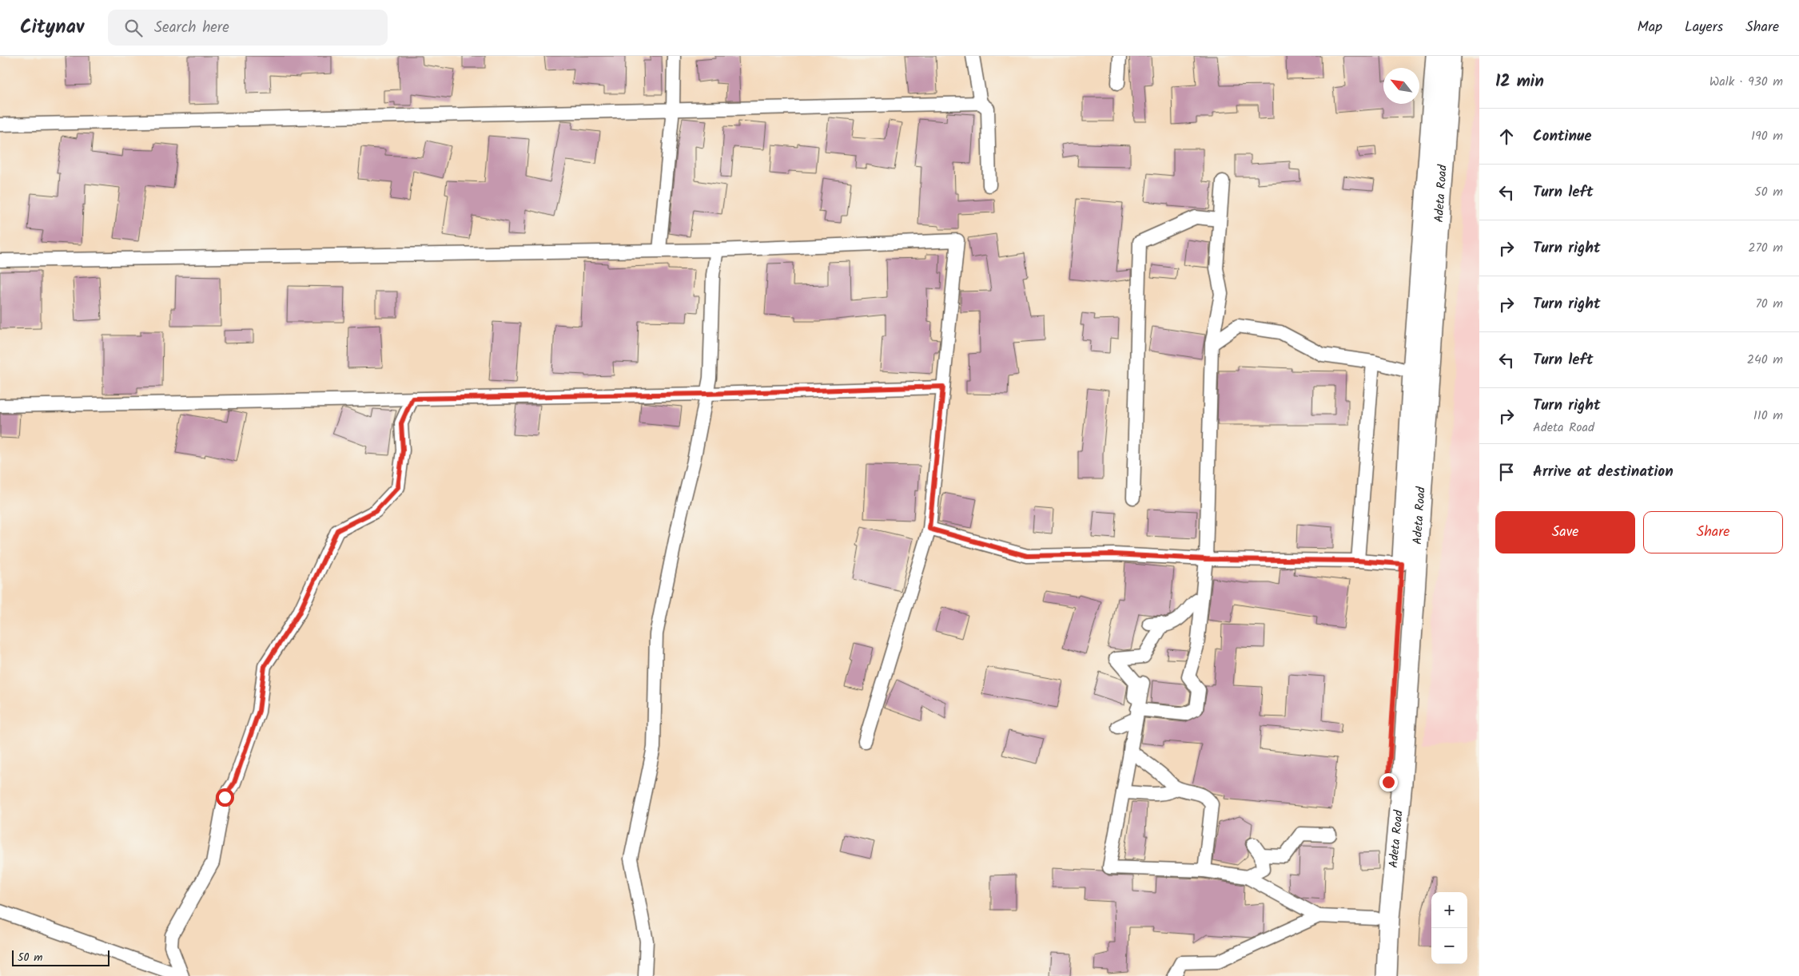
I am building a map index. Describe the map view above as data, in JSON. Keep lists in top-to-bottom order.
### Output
{
  "streets": {
    "main road": ["Adeta Road"]
  },
  "scale_bar": "50 m",
  "north": "top left",
  "page": {
    "header": "Citynav",
    "search": "Search here",
    "nav": ["Map", "Layers", "Share"],
    "heading": ["12 min", "Walk · 930 m"],
    "list": [
      ["Continue", "190 m"],
      ["Turn left", "50 m"],
      ["Turn right", "270 m"],
      ["Turn right", "70 m"],
      ["Turn left", "240 m"],
      ["Turn right", "Adeta Road", "110 m"],
      "Arrive at destination"
    ],
    "buttons": ["Save", "Share"],
    "map_buttons": ["+", "−"],
    "scale": "50 m"
  }
}
